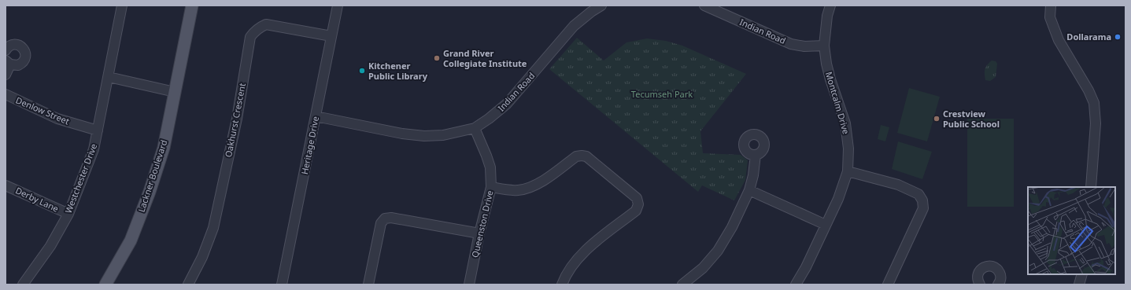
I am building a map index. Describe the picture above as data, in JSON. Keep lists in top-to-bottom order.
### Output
{
  "streets": {
    "main road": ["Lackner Boulevard"],
    "street": [
      "Indian Road",
      "Montcalm Drive",
      "Denlow Street",
      "Oakhurst Crescent",
      "Heritage Drive",
      "Westchester Drive",
      "Derby Lane",
      "Queenston Drive"
    ]
  },
  "crossings": [
    ["Indian Road", "Montcalm Drive"],
    ["Indian Road", "Heritage Drive"],
    ["Indian Road", "Queenston Drive"],
    ["Denlow Street", "Westchester Drive"],
    ["Oakhurst Crescent", "Heritage Drive"],
    ["Westchester Drive", "Derby Lane"]
  ],
  "parks": ["Tecumseh Park"],
  "places": [
    "Dollarama",
    "Grand River Collegiate Institute",
    "Kitchener Public Library",
    "Crestview Public School"
  ]
}
